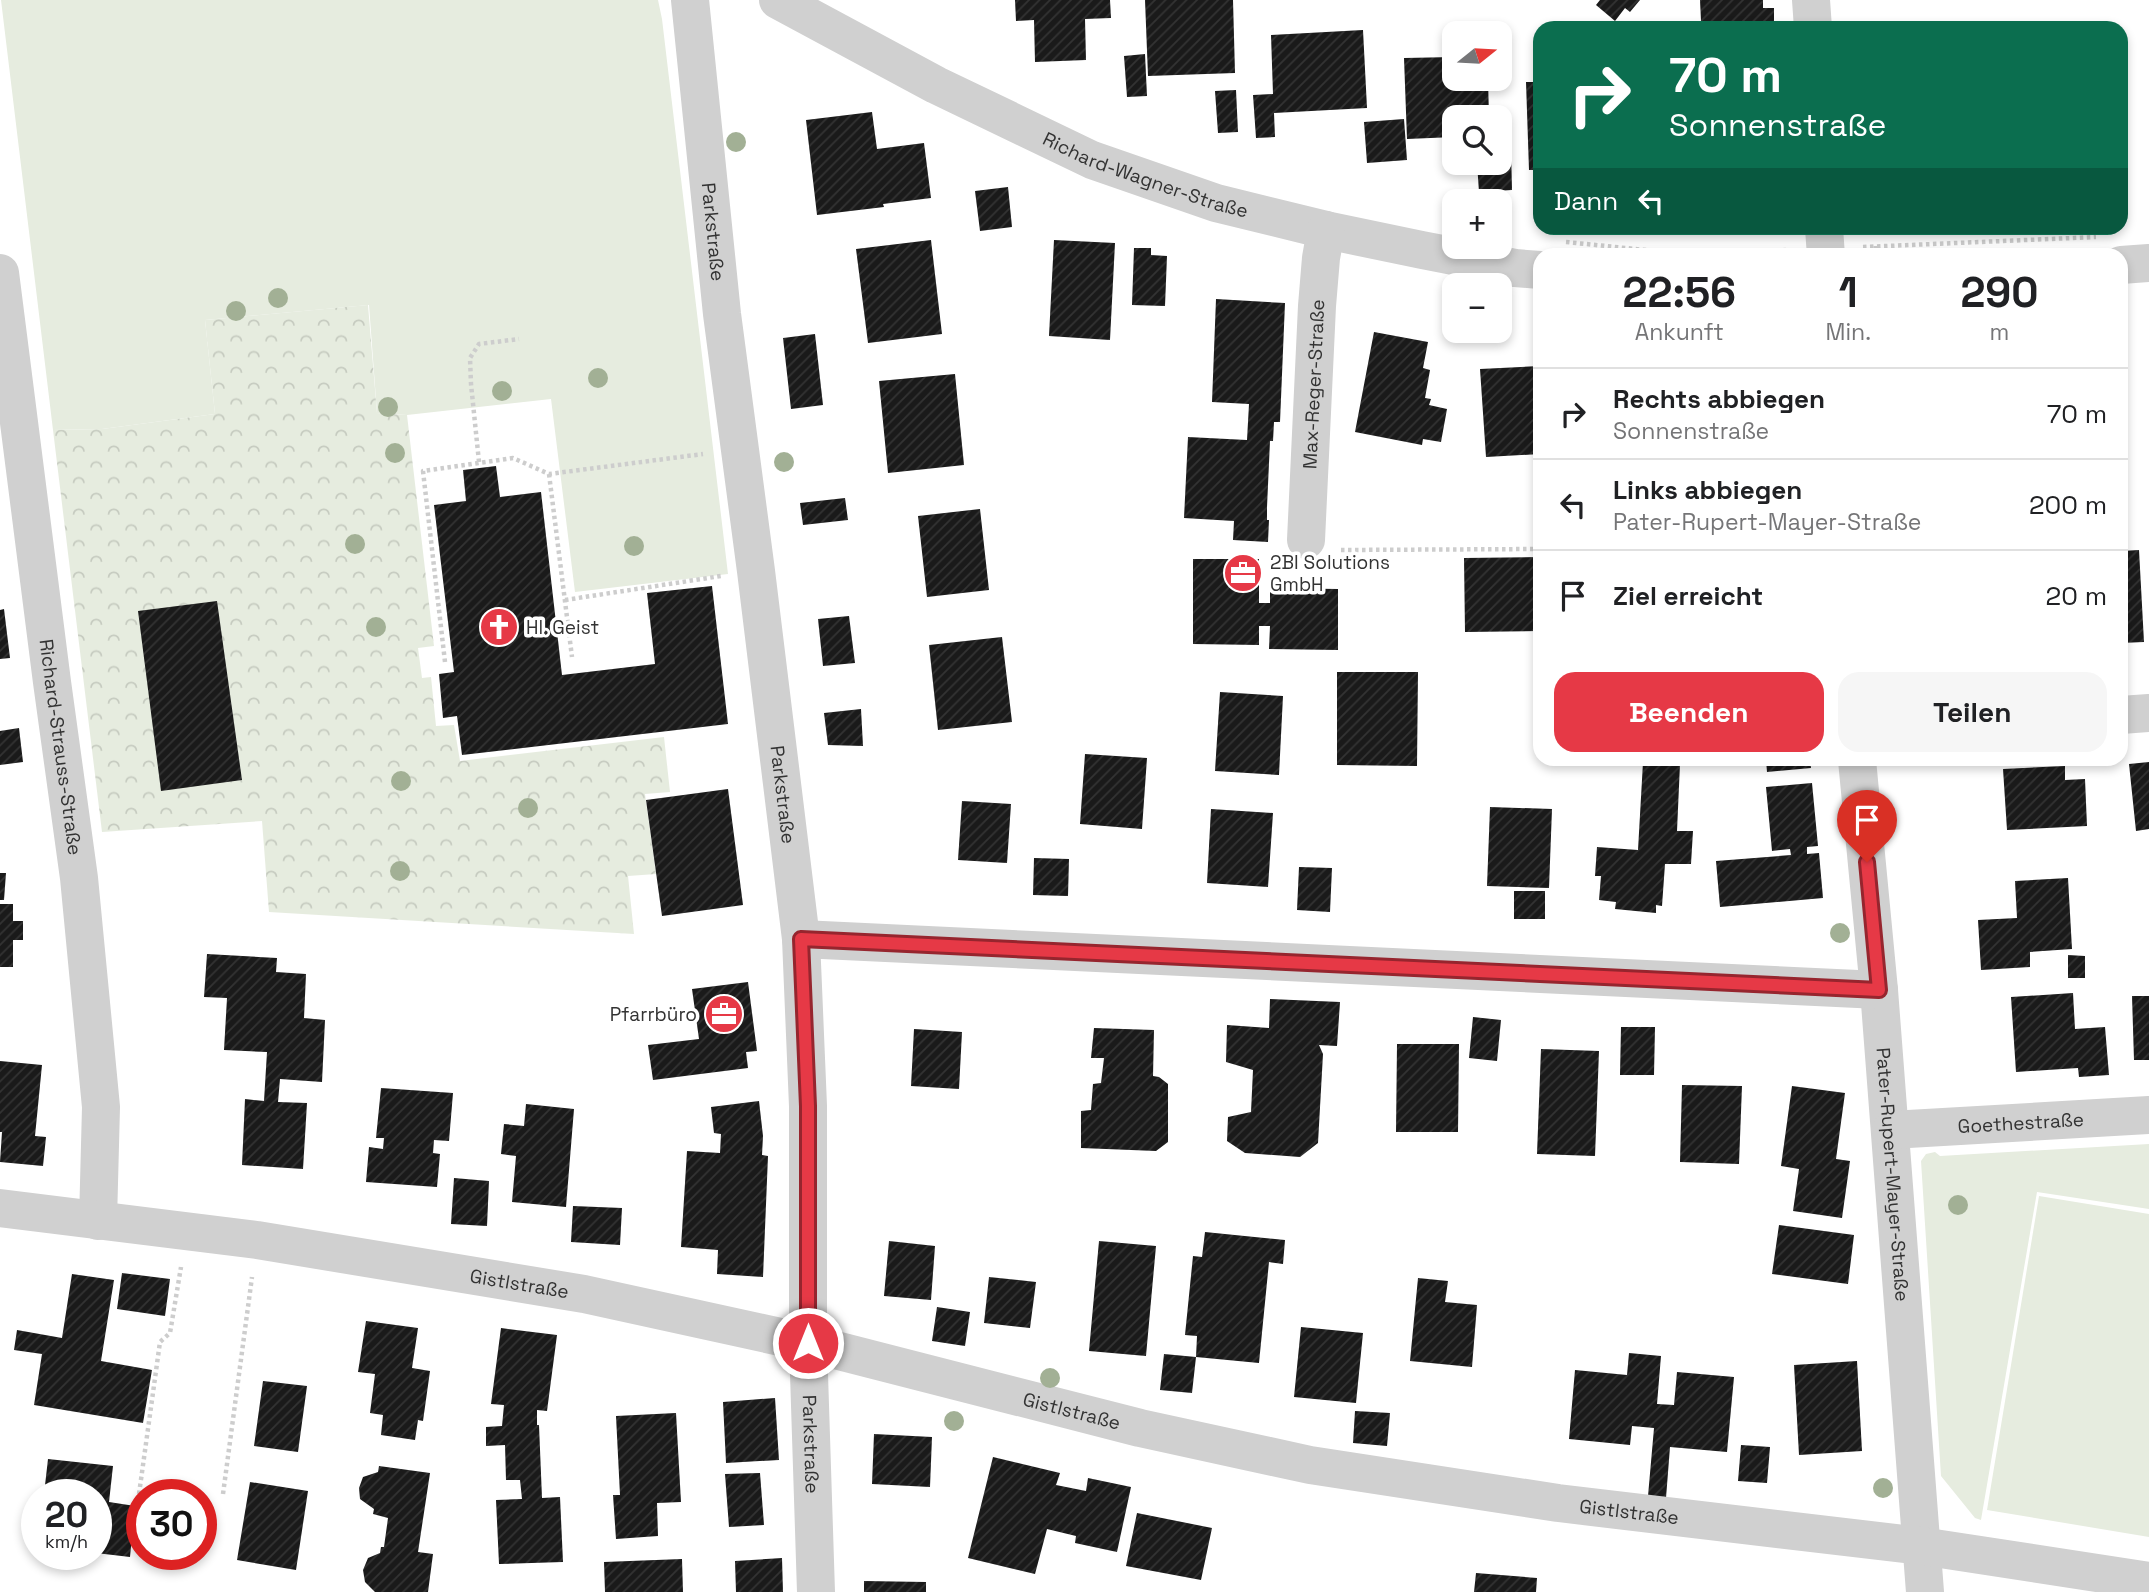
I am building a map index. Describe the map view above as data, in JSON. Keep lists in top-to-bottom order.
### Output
{
  "streets": {
    "street": [
      "Richard-Wagner-Straße",
      "Parkstraße",
      "Max-Reger-Straße",
      "Richard-Strauss-Straße",
      "Goethestraße",
      "Pater-Rupert-Mayer-Straße",
      "Gistlstraße"
    ]
  },
  "crossings": [
    ["Richard-Wagner-Straße", "Max-Reger-Straße"],
    ["Parkstraße", "Gistlstraße"],
    ["Richard-Strauss-Straße", "Gistlstraße"],
    ["Goethestraße", "Pater-Rupert-Mayer-Straße"],
    ["Pater-Rupert-Mayer-Straße", "Gistlstraße"]
  ],
  "places": {
    "office": ["2BI Solutions GmbH", "Pfarrbüro"],
    "church": ["Hl. Geist"]
  },
  "north": "right",
  "page": {
    "map_buttons": ["+", "−"],
    "turn": ["70 m", "Sonnenstraße"],
    "then": "Dann",
    "eta": [
      "22:56",
      "Ankunft",
      "1",
      "Min.",
      "290",
      "m"
    ],
    "list": [
      {
        "name": "Rechts abbiegen",
        "note": "Sonnenstraße",
        "value": "70 m"
      },
      {
        "name": "Links abbiegen",
        "note": "Pater-Rupert-Mayer-Straße",
        "value": "200 m"
      },
      {
        "name": "Ziel erreicht",
        "value": "20 m"
      }
    ],
    "buttons": ["Beenden", "Teilen"],
    "speed": "20 km/h",
    "limit": "30"
  }
}
